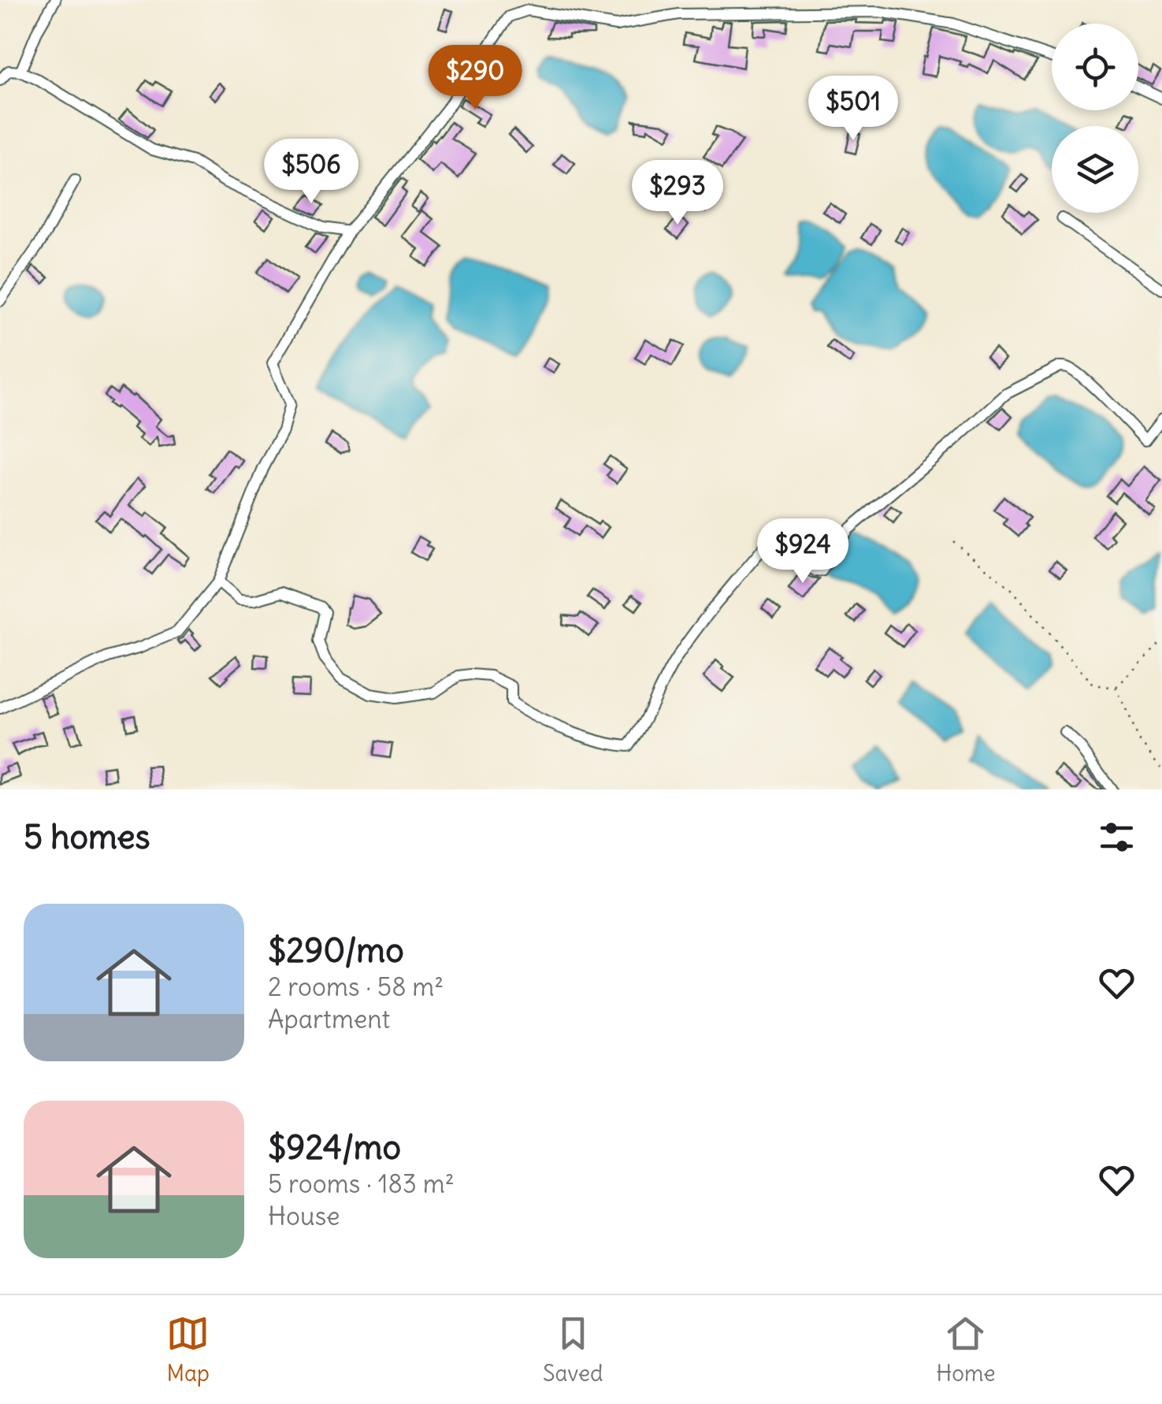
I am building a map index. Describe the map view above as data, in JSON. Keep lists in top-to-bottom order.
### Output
{
  "page": {
    "price": [
      "$290",
      "$501",
      "$506",
      "$293",
      "$924"
    ],
    "heading": "5 homes",
    "list": [
      {
        "name": "$290/mo",
        "note": "2 rooms · 58 m² · Apartment"
      },
      {
        "name": "$924/mo",
        "note": "5 rooms · 183 m² · House"
      }
    ],
    "tabs": ["Map", "Saved", "Home"]
  }
}
